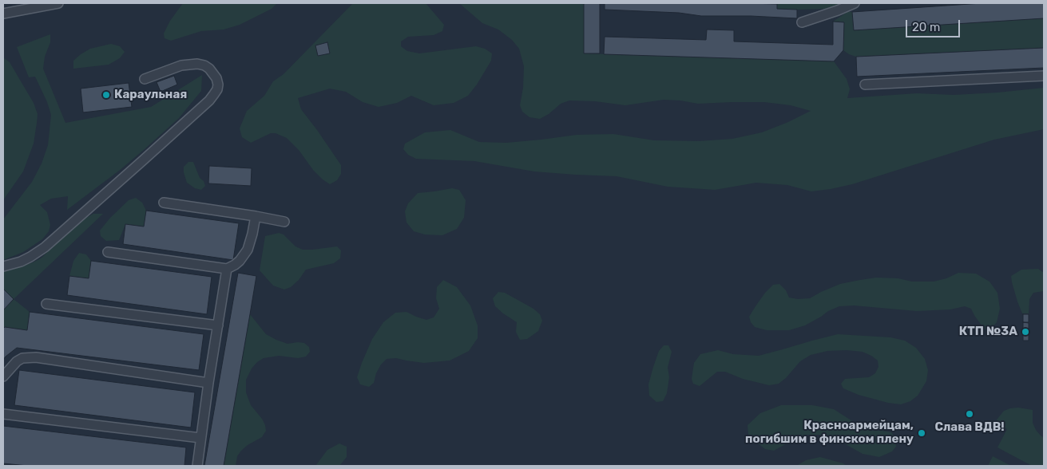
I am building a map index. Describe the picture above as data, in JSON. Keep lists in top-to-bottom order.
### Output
{
  "places": [
    "Караульная",
    "КТП №3А",
    "Слава ВДВ!",
    "Красноармейцам, погибшим в финском плену"
  ],
  "scale_bar": "20 m"
}
